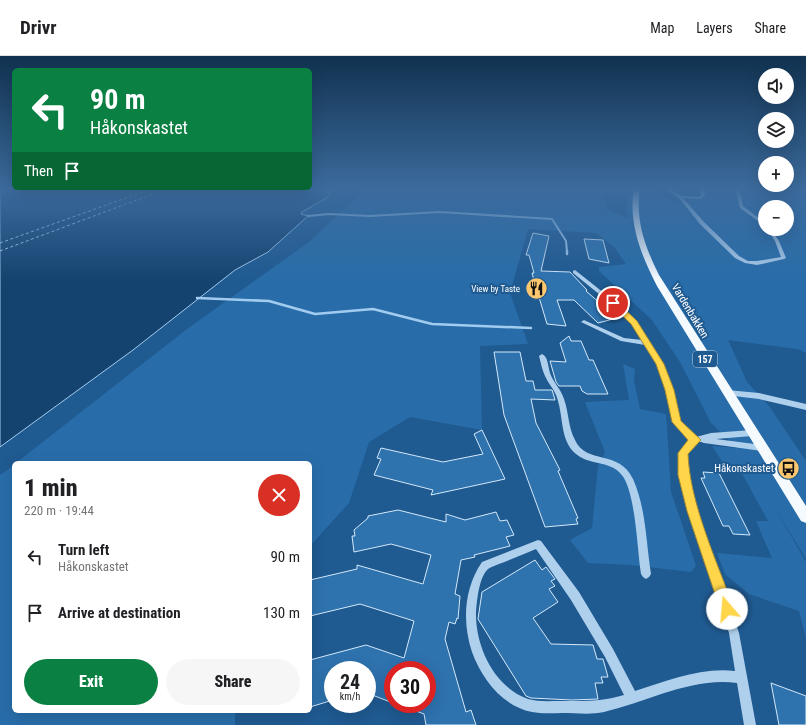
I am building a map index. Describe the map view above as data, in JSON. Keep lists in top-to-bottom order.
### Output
{
  "streets": {
    "main road": ["Vardenbakken", "157"]
  },
  "places": {
    "restaurant": ["View by Taste"],
    "bus stop": ["Håkonskastet"]
  },
  "page": {
    "header": "Drivr",
    "nav": ["Map", "Layers", "Share"],
    "map_buttons": ["+", "−"],
    "turn": ["90 m", "Håkonskastet"],
    "then": "Then",
    "heading": ["1 min", "220 m · 19:44"],
    "list": [
      {
        "name": "Turn left",
        "note": "Håkonskastet",
        "value": "90 m"
      },
      {
        "name": "Arrive at destination",
        "value": "130 m"
      }
    ],
    "buttons": ["Exit", "Share"],
    "speed": "24 km/h",
    "limit": "30"
  }
}
